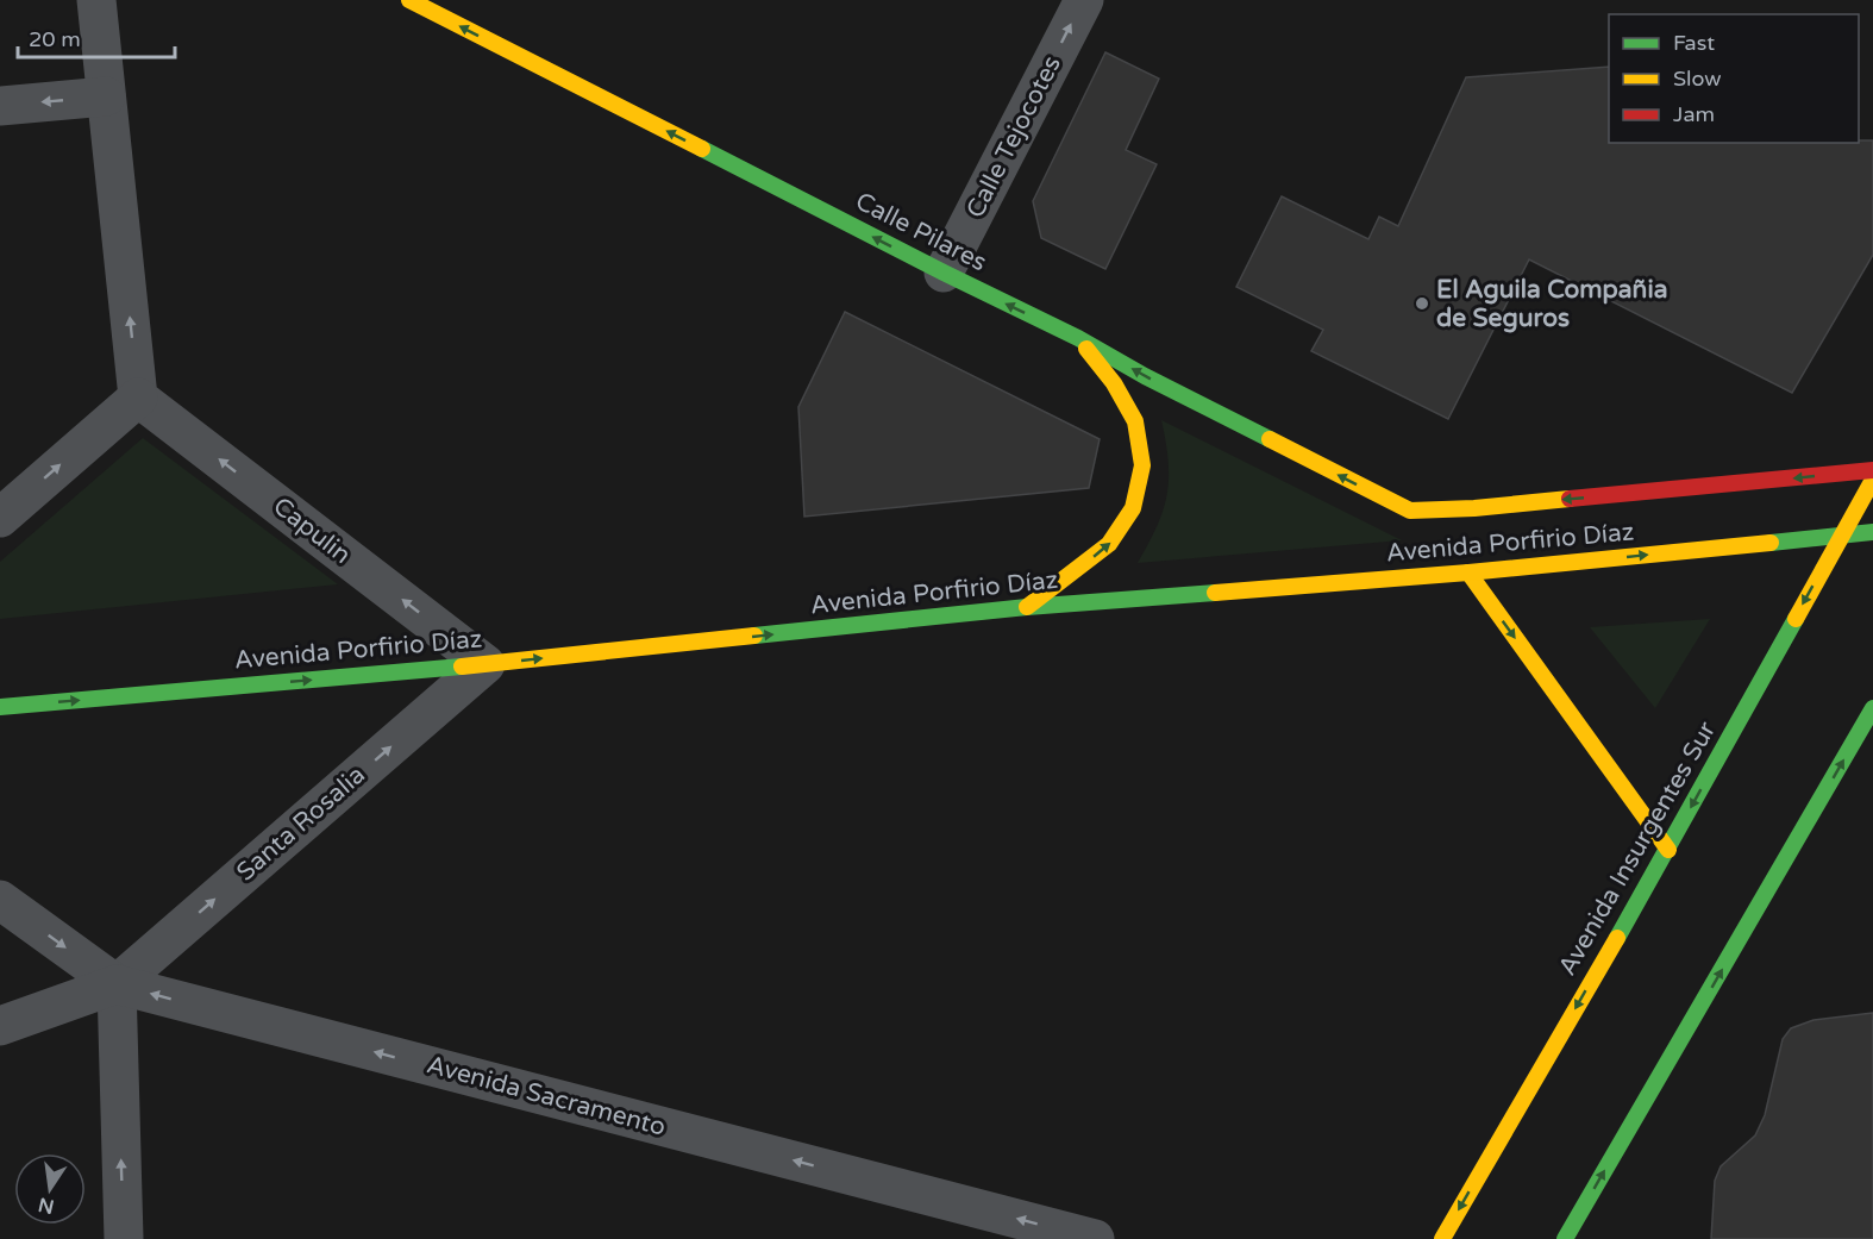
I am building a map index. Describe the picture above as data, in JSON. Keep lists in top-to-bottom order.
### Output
{
  "streets": {
    "street": [
      "Calle Tejocotes",
      "Calle Pilares",
      "Capulin",
      "Avenida Porfirio Díaz",
      "Santa Rosalia",
      "Avenida Insurgentes Sur",
      "Avenida Sacramento"
    ]
  },
  "crossings": [
    ["Calle Tejocotes", "Calle Pilares"],
    ["Calle Pilares", "Avenida Porfirio Díaz"],
    ["Capulin", "Avenida Porfirio Díaz"],
    ["Capulin", "Santa Rosalia"],
    ["Avenida Porfirio Díaz", "Santa Rosalia"],
    ["Avenida Porfirio Díaz", "Avenida Insurgentes Sur"],
    ["Santa Rosalia", "Avenida Sacramento"]
  ],
  "one_way": [
    "Calle Tejocotes",
    "Calle Pilares",
    "Capulin",
    "Santa Rosalia",
    "Avenida Sacramento"
  ],
  "places": ["El Aguila Compañia de Seguros"],
  "legend": ["Fast", "Slow", "Jam"],
  "scale_bar": "20 m",
  "north": "bottom"
}
